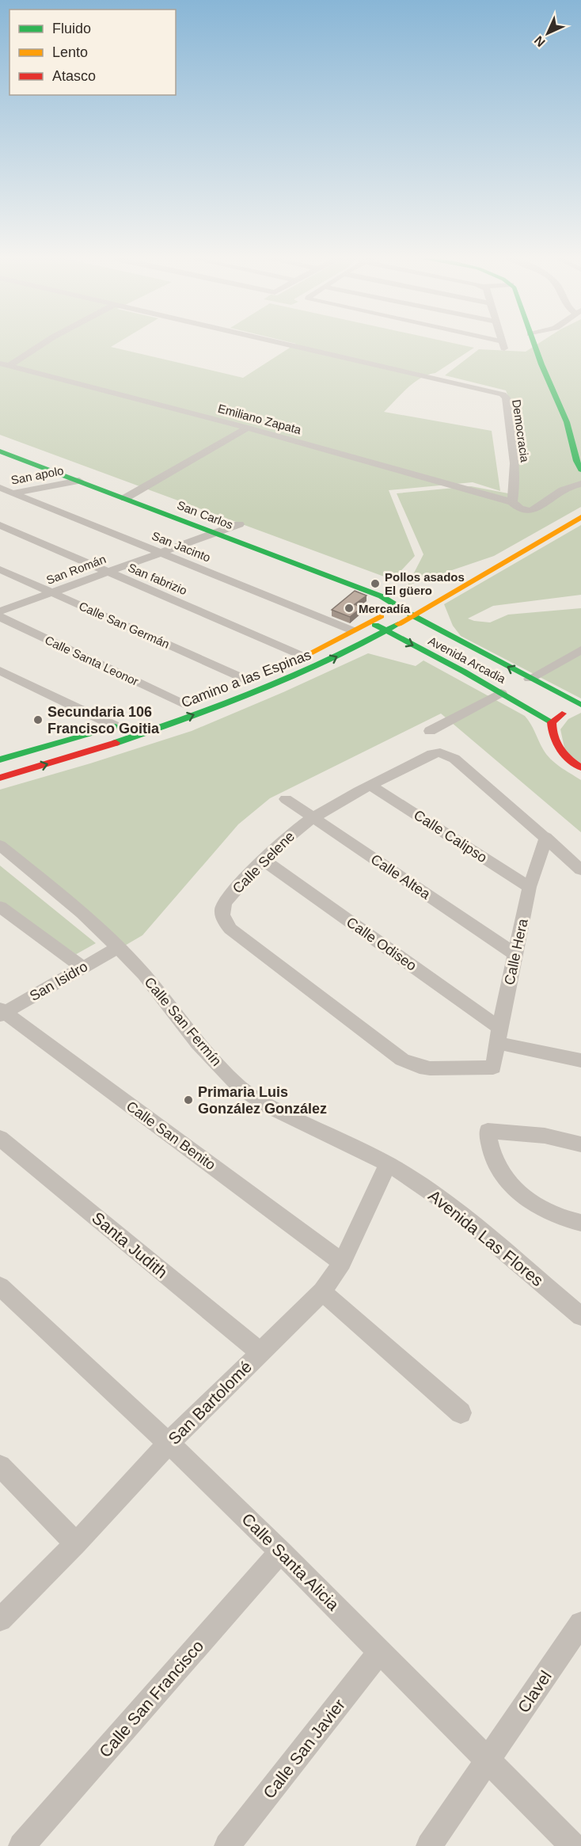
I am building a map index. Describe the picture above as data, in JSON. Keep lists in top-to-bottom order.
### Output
{
  "streets": {
    "street": [
      "Emiliano Zapata",
      "Democracia",
      "San apolo",
      "San Carlos",
      "San Jacinto",
      "San Román",
      "San fabrizio",
      "Calle San Germán",
      "Avenida Arcadia",
      "Calle Santa Leonor",
      "Camino a las Espinas",
      "Calle Calipso",
      "Calle Selene",
      "Calle Altea",
      "Calle Odiseo",
      "Calle Hera",
      "San Isidro",
      "Calle San Fermín",
      "Calle San Benito",
      "Avenida Las Flores",
      "Santa Judith",
      "San Bartolomé",
      "Calle Santa Alicia",
      "Clavel",
      "Calle San Francisco",
      "Calle San Javier"
    ]
  },
  "crossings": [
    ["Emiliano Zapata", "Democracia"],
    ["San apolo", "San Carlos"],
    ["San apolo", "San Jacinto"],
    ["San Carlos", "San Román"],
    ["San Carlos", "Avenida Arcadia"],
    ["San Carlos", "Camino a las Espinas"],
    ["San Jacinto", "San Román"],
    ["San Jacinto", "Camino a las Espinas"],
    ["San Román", "San fabrizio"],
    ["San Román", "Calle San Germán"],
    ["San fabrizio", "Camino a las Espinas"],
    ["Calle San Germán", "Camino a las Espinas"],
    ["Avenida Arcadia", "Camino a las Espinas"],
    ["Calle Santa Leonor", "Camino a las Espinas"],
    ["Calle Calipso", "Calle Selene"],
    ["Calle Calipso", "Calle Hera"],
    ["Calle Selene", "Calle Altea"],
    ["Calle Selene", "Calle Odiseo"],
    ["Calle Selene", "Calle Hera"],
    ["Calle Altea", "Calle Hera"],
    ["Calle Odiseo", "Calle Hera"],
    ["San Isidro", "Calle San Fermín"],
    ["San Isidro", "Calle San Benito"],
    ["Calle San Fermín", "Avenida Las Flores"],
    ["Calle San Fermín", "San Bartolomé"],
    ["Calle San Benito", "San Bartolomé"],
    ["Avenida Las Flores", "San Bartolomé"],
    ["Santa Judith", "San Bartolomé"],
    ["San Bartolomé", "Calle Santa Alicia"],
    ["Calle Santa Alicia", "Clavel"],
    ["Calle Santa Alicia", "Calle San Francisco"],
    ["Calle Santa Alicia", "Calle San Javier"]
  ],
  "places": [
    "Pollos asados El güero",
    "Mercadía",
    "Secundaria 106 Francisco Goitia",
    "Primaria Luis González González"
  ],
  "legend": ["Fluido", "Lento", "Atasco"],
  "north": "bottom left"
}
